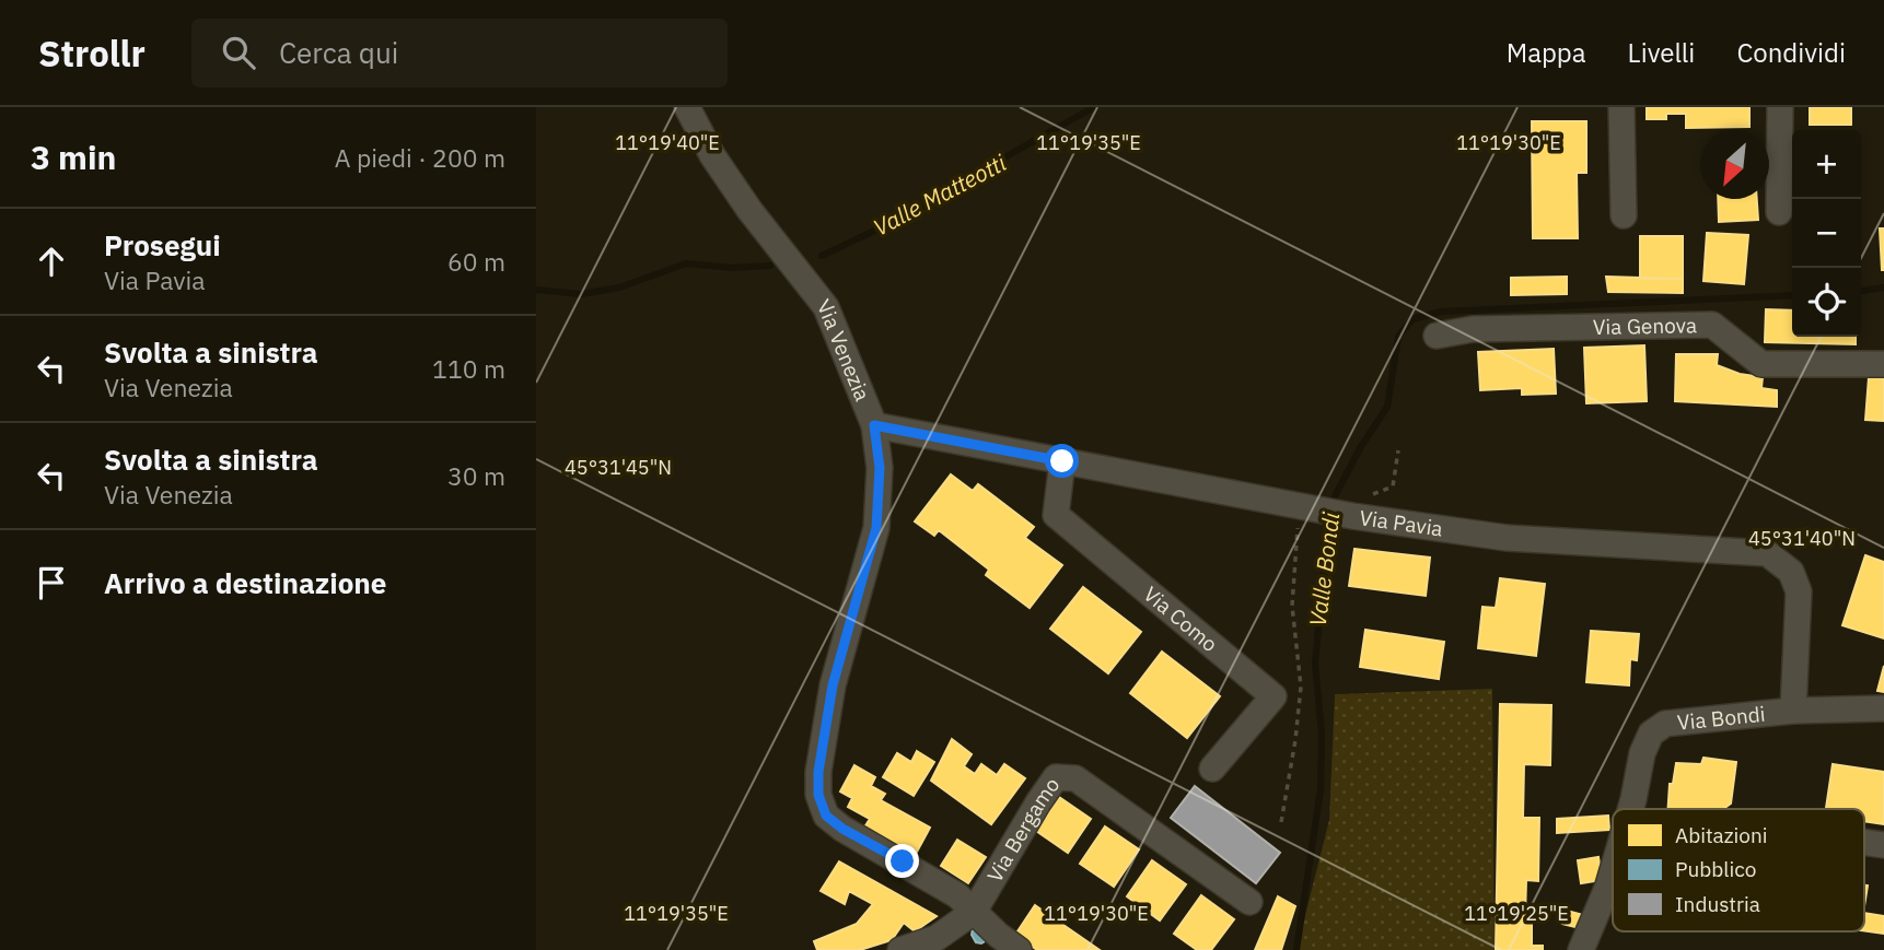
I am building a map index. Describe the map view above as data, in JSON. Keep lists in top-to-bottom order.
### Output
{
  "streets": {
    "street": [
      "Via Genova",
      "Via Venezia",
      "Via Pavia",
      "Via Como",
      "Via Bondi",
      "Via Bergamo"
    ]
  },
  "crossings": [
    ["Via Venezia", "Via Pavia"],
    ["Via Venezia", "Via Bergamo"],
    ["Via Pavia", "Via Como"],
    ["Via Pavia", "Via Bondi"]
  ],
  "water": ["Valle Matteotti", "Valle Bondi"],
  "legend": ["Abitazioni", "Pubblico", "Industria"],
  "north": "bottom left",
  "page": {
    "header": "Strollr",
    "search": "Cerca qui",
    "nav": ["Mappa", "Livelli", "Condividi"],
    "heading": ["3 min", "A piedi · 200 m"],
    "map_buttons": ["+", "−"],
    "list": [
      ["Prosegui", "Via Pavia", "60 m"],
      ["Svolta a sinistra", "Via Venezia", "110 m"],
      ["Svolta a sinistra", "Via Venezia", "30 m"],
      "Arrivo a destinazione"
    ]
  },
  "coordinates": [
    "11°19'40\"E",
    "11°19'35\"E",
    "11°19'30\"E",
    "45°31'45\"N",
    "45°31'40\"N",
    "11°19'25\"E"
  ]
}
